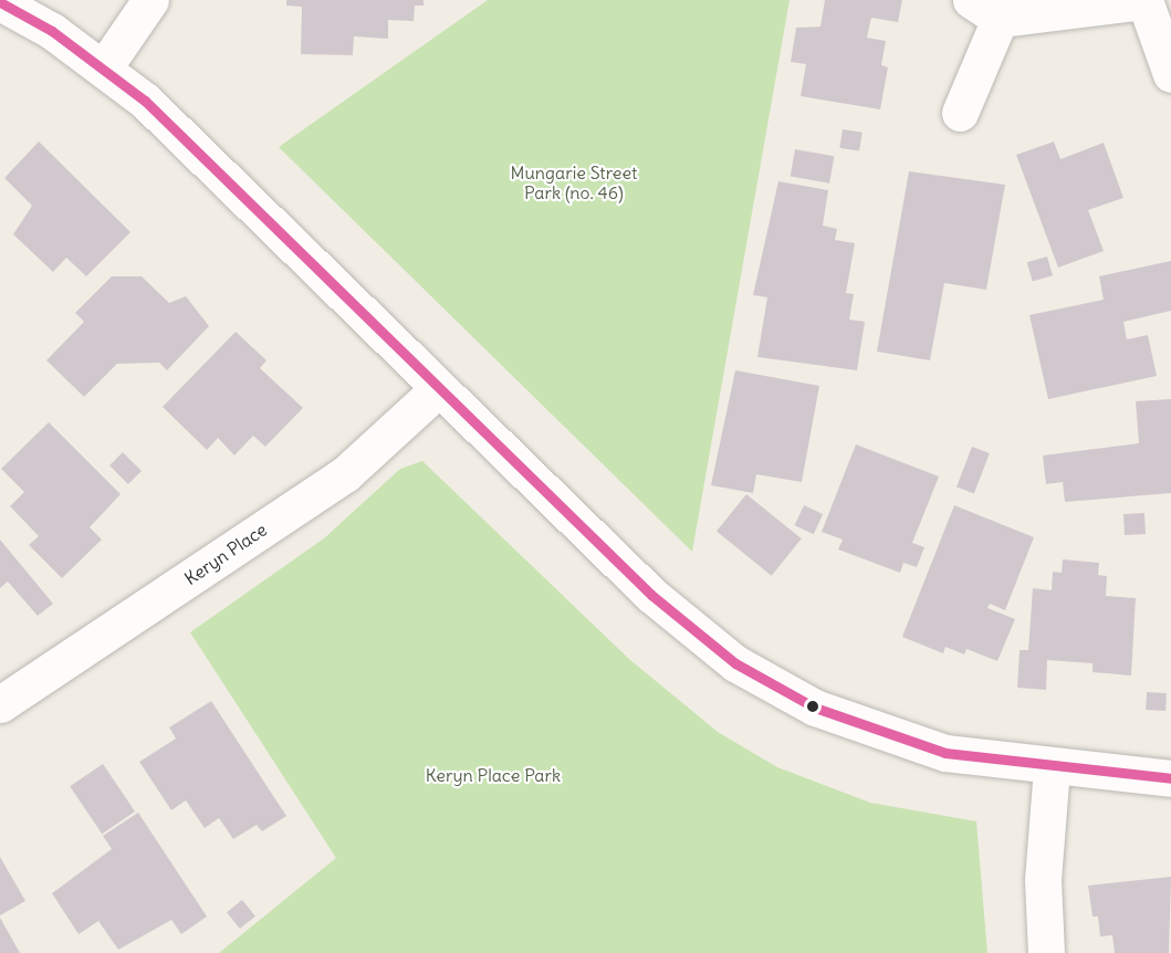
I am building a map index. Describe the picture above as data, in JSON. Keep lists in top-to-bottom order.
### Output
{
  "streets": {
    "street": ["Keryn Place"]
  },
  "parks": ["Mungarie Street Park (no. 46)", "Keryn Place Park"]
}
